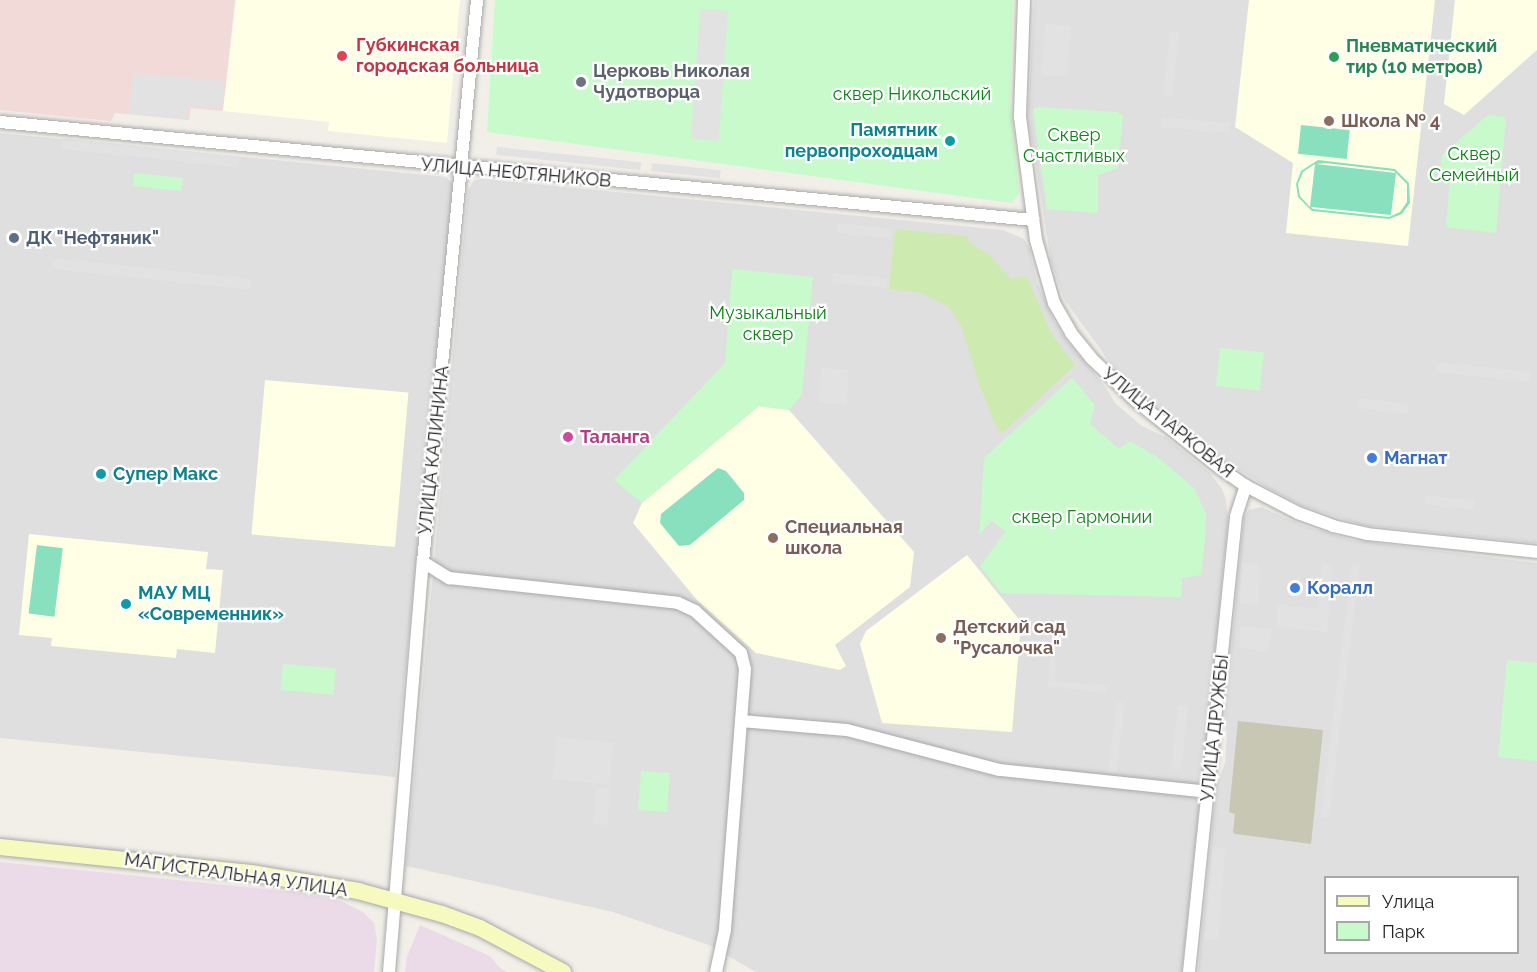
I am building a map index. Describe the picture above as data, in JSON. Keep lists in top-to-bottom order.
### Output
{
  "streets": {
    "main road": ["МАГИСТРАЛЬНАЯ УЛИЦА"],
    "street": [
      "УЛИЦА НЕФТЯНИКОВ",
      "УЛИЦА ПАРКОВАЯ",
      "УЛИЦА КАЛИНИНА",
      "УЛИЦА ДРУЖБЫ"
    ]
  },
  "crossings": [
    ["УЛИЦА НЕФТЯНИКОВ", "УЛИЦА ПАРКОВАЯ"],
    ["УЛИЦА НЕФТЯНИКОВ", "УЛИЦА КАЛИНИНА"],
    ["УЛИЦА ПАРКОВАЯ", "УЛИЦА ДРУЖБЫ"],
    ["УЛИЦА КАЛИНИНА", "МАГИСТРАЛЬНАЯ УЛИЦА"]
  ],
  "parks": [
    "сквер Никольский",
    "Сквер Счастливых",
    "Сквер Семейный",
    "Музыкальный сквер",
    "сквер Гармонии"
  ],
  "places": [
    "Губкинская городская больница",
    "Пневматический тир (10 метров)",
    "Церковь Николая Чудотворца",
    "Школа № 4",
    "Памятник первопроходцам",
    "ДК \"Нефтяник\"",
    "Таланга",
    "Магнат",
    "Супер Макс",
    "Специальная школа",
    "Коралл",
    "МАУ МЦ «Современник»",
    "Детский сад \"Русалочка\""
  ],
  "legend": ["Улица", "Парк"]
}
